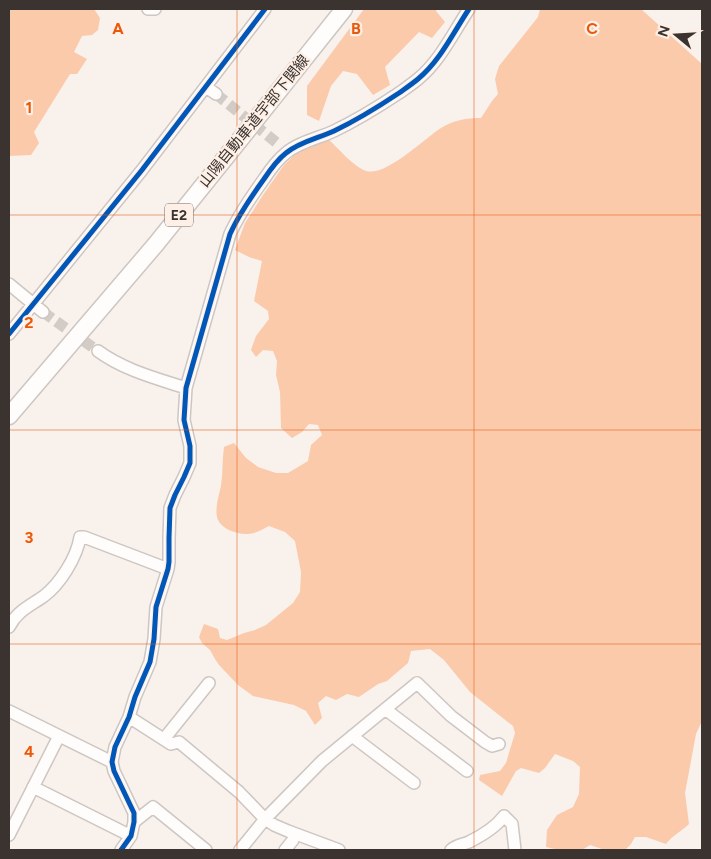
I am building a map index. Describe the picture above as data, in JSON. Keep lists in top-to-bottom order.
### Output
{
  "streets": {
    "highway": ["山陽自動車道宇部下関線", "E2"]
  },
  "north": "left",
  "grid": {
    "columns": ["A", "B", "C"],
    "rows": [
      "1",
      "2",
      "3",
      "4"
    ]
  }
}
